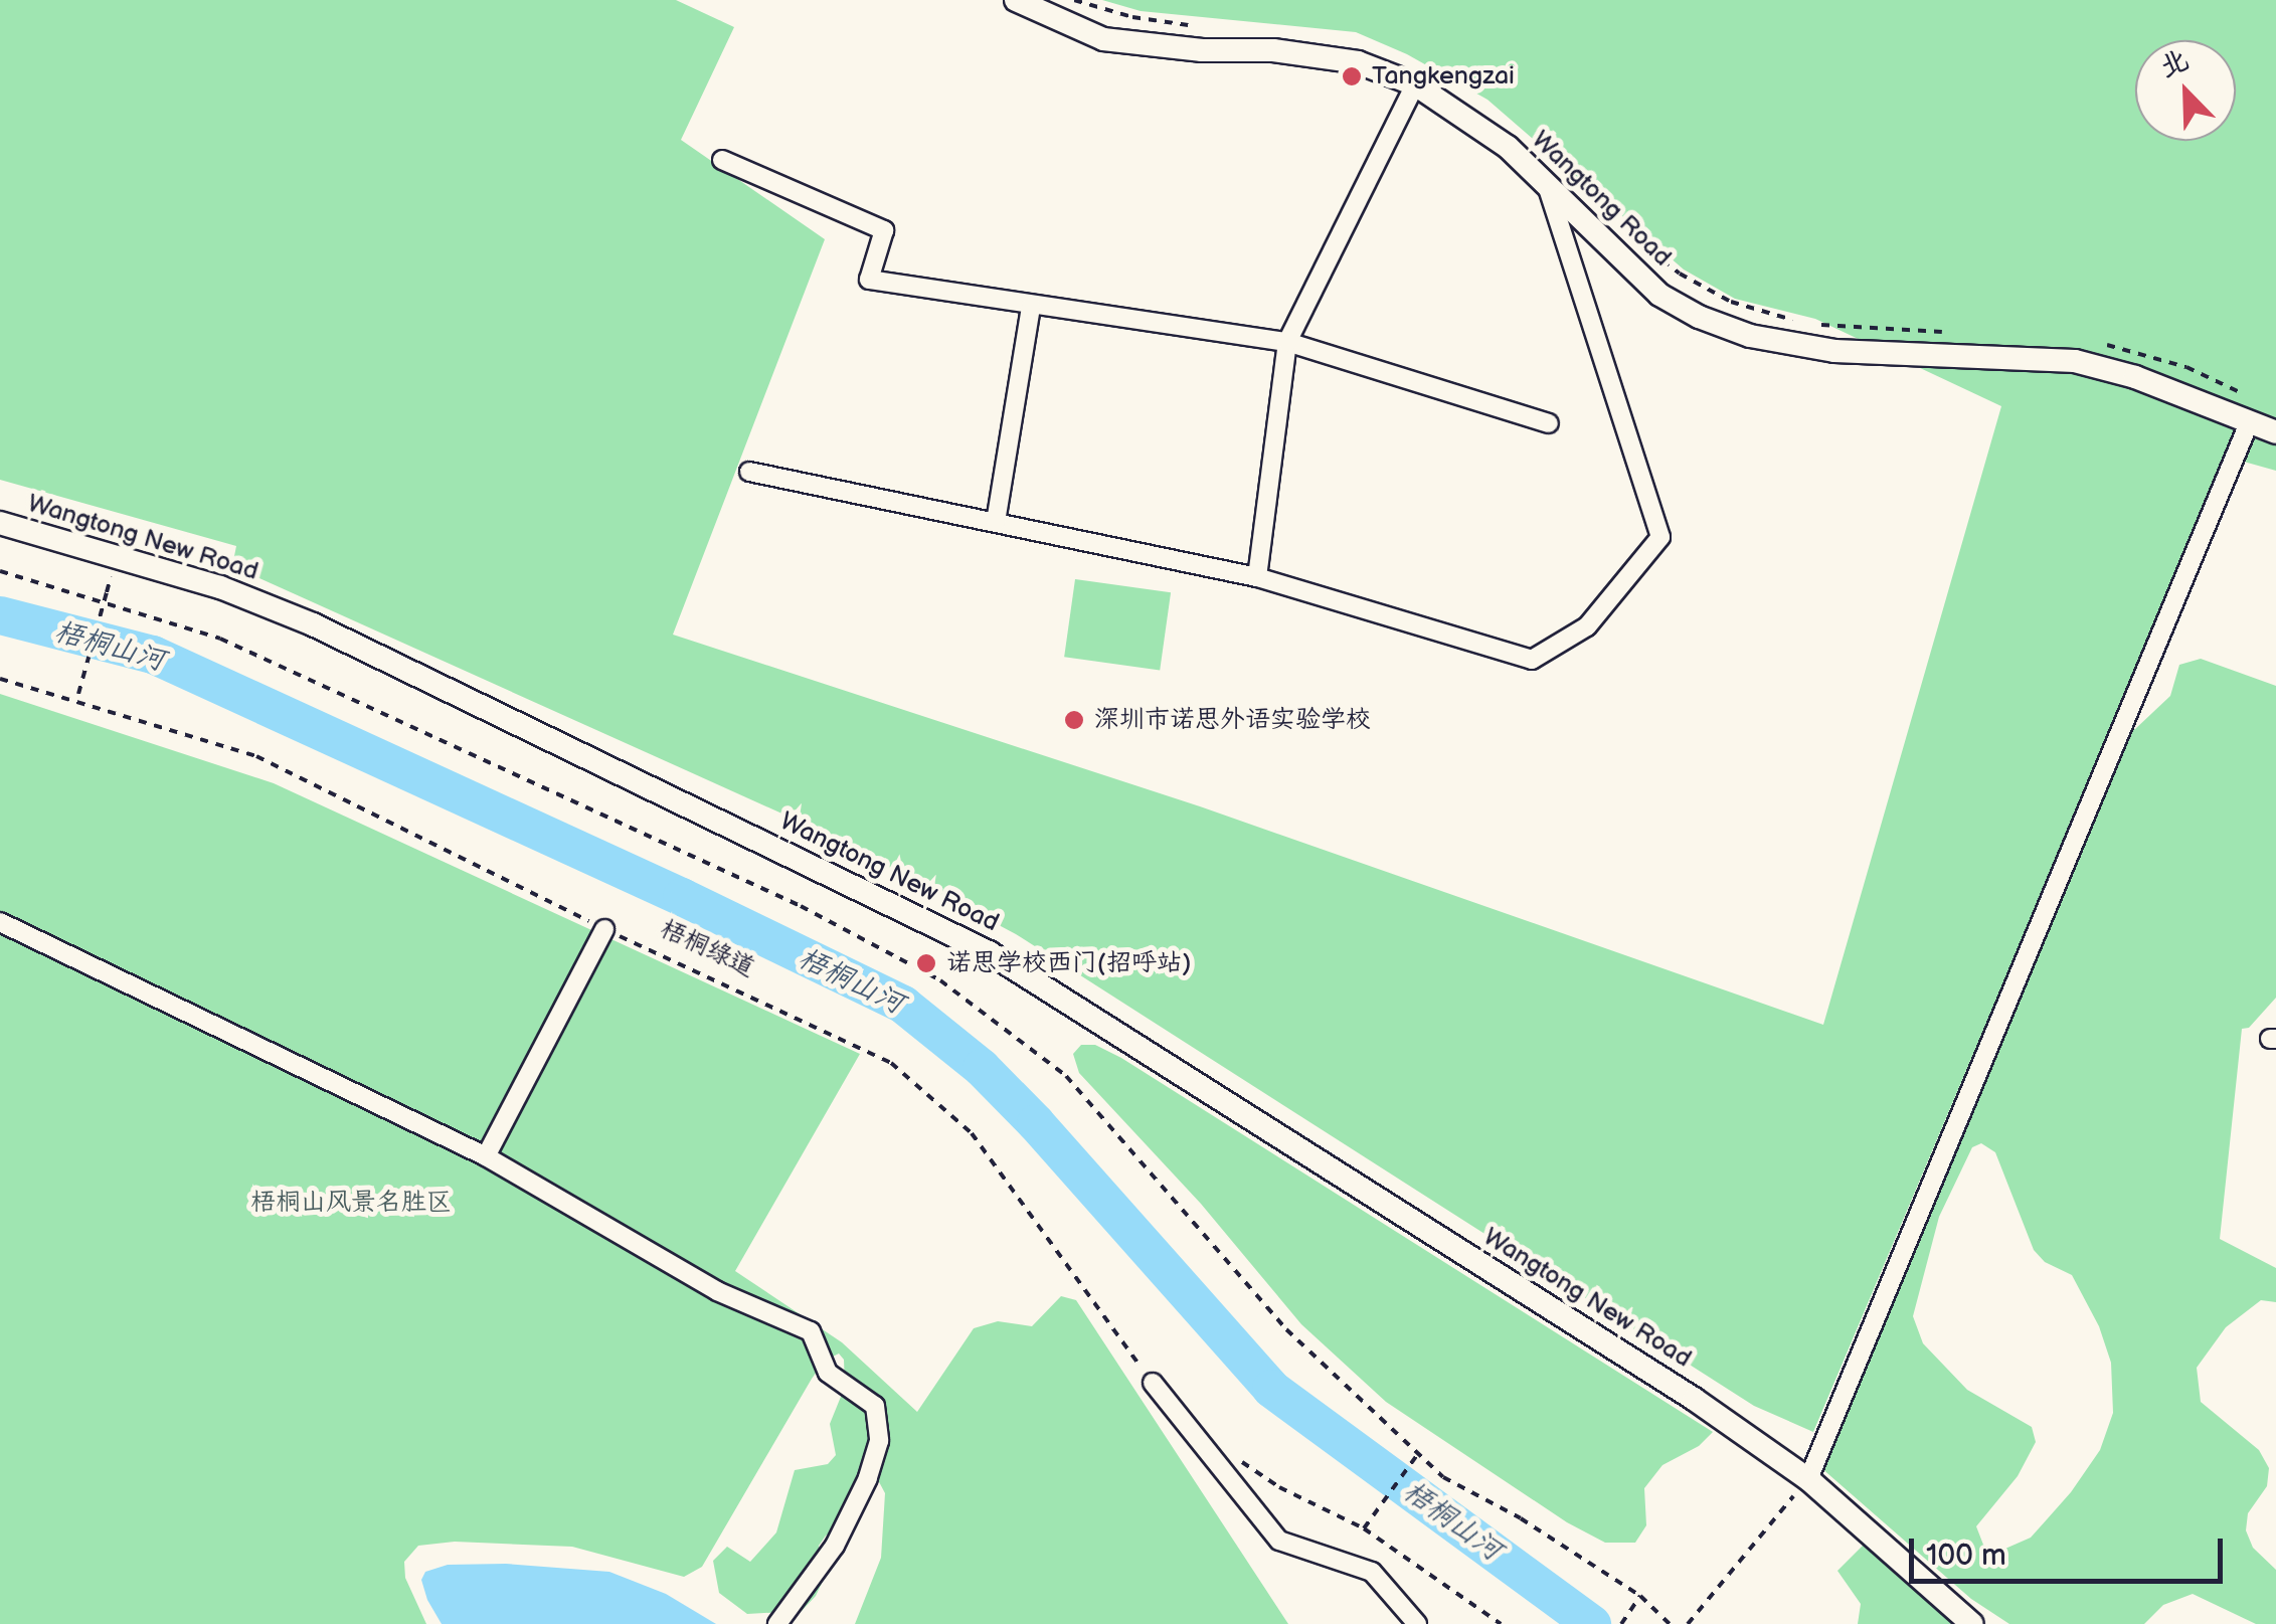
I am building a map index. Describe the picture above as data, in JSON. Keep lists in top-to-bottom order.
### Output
{
  "streets": {
    "street": ["Wangtong Road", "Wangtong New Road"],
    "path": ["梧桐绿道"]
  },
  "water": ["梧桐山河"],
  "parks": ["梧桐山风景名胜区"],
  "places": ["Tangkengzai", "深圳市诺思外语实验学校", "诺思学校西门(招呼站)"],
  "scale_bar": "100 m",
  "north": "top left"
}
